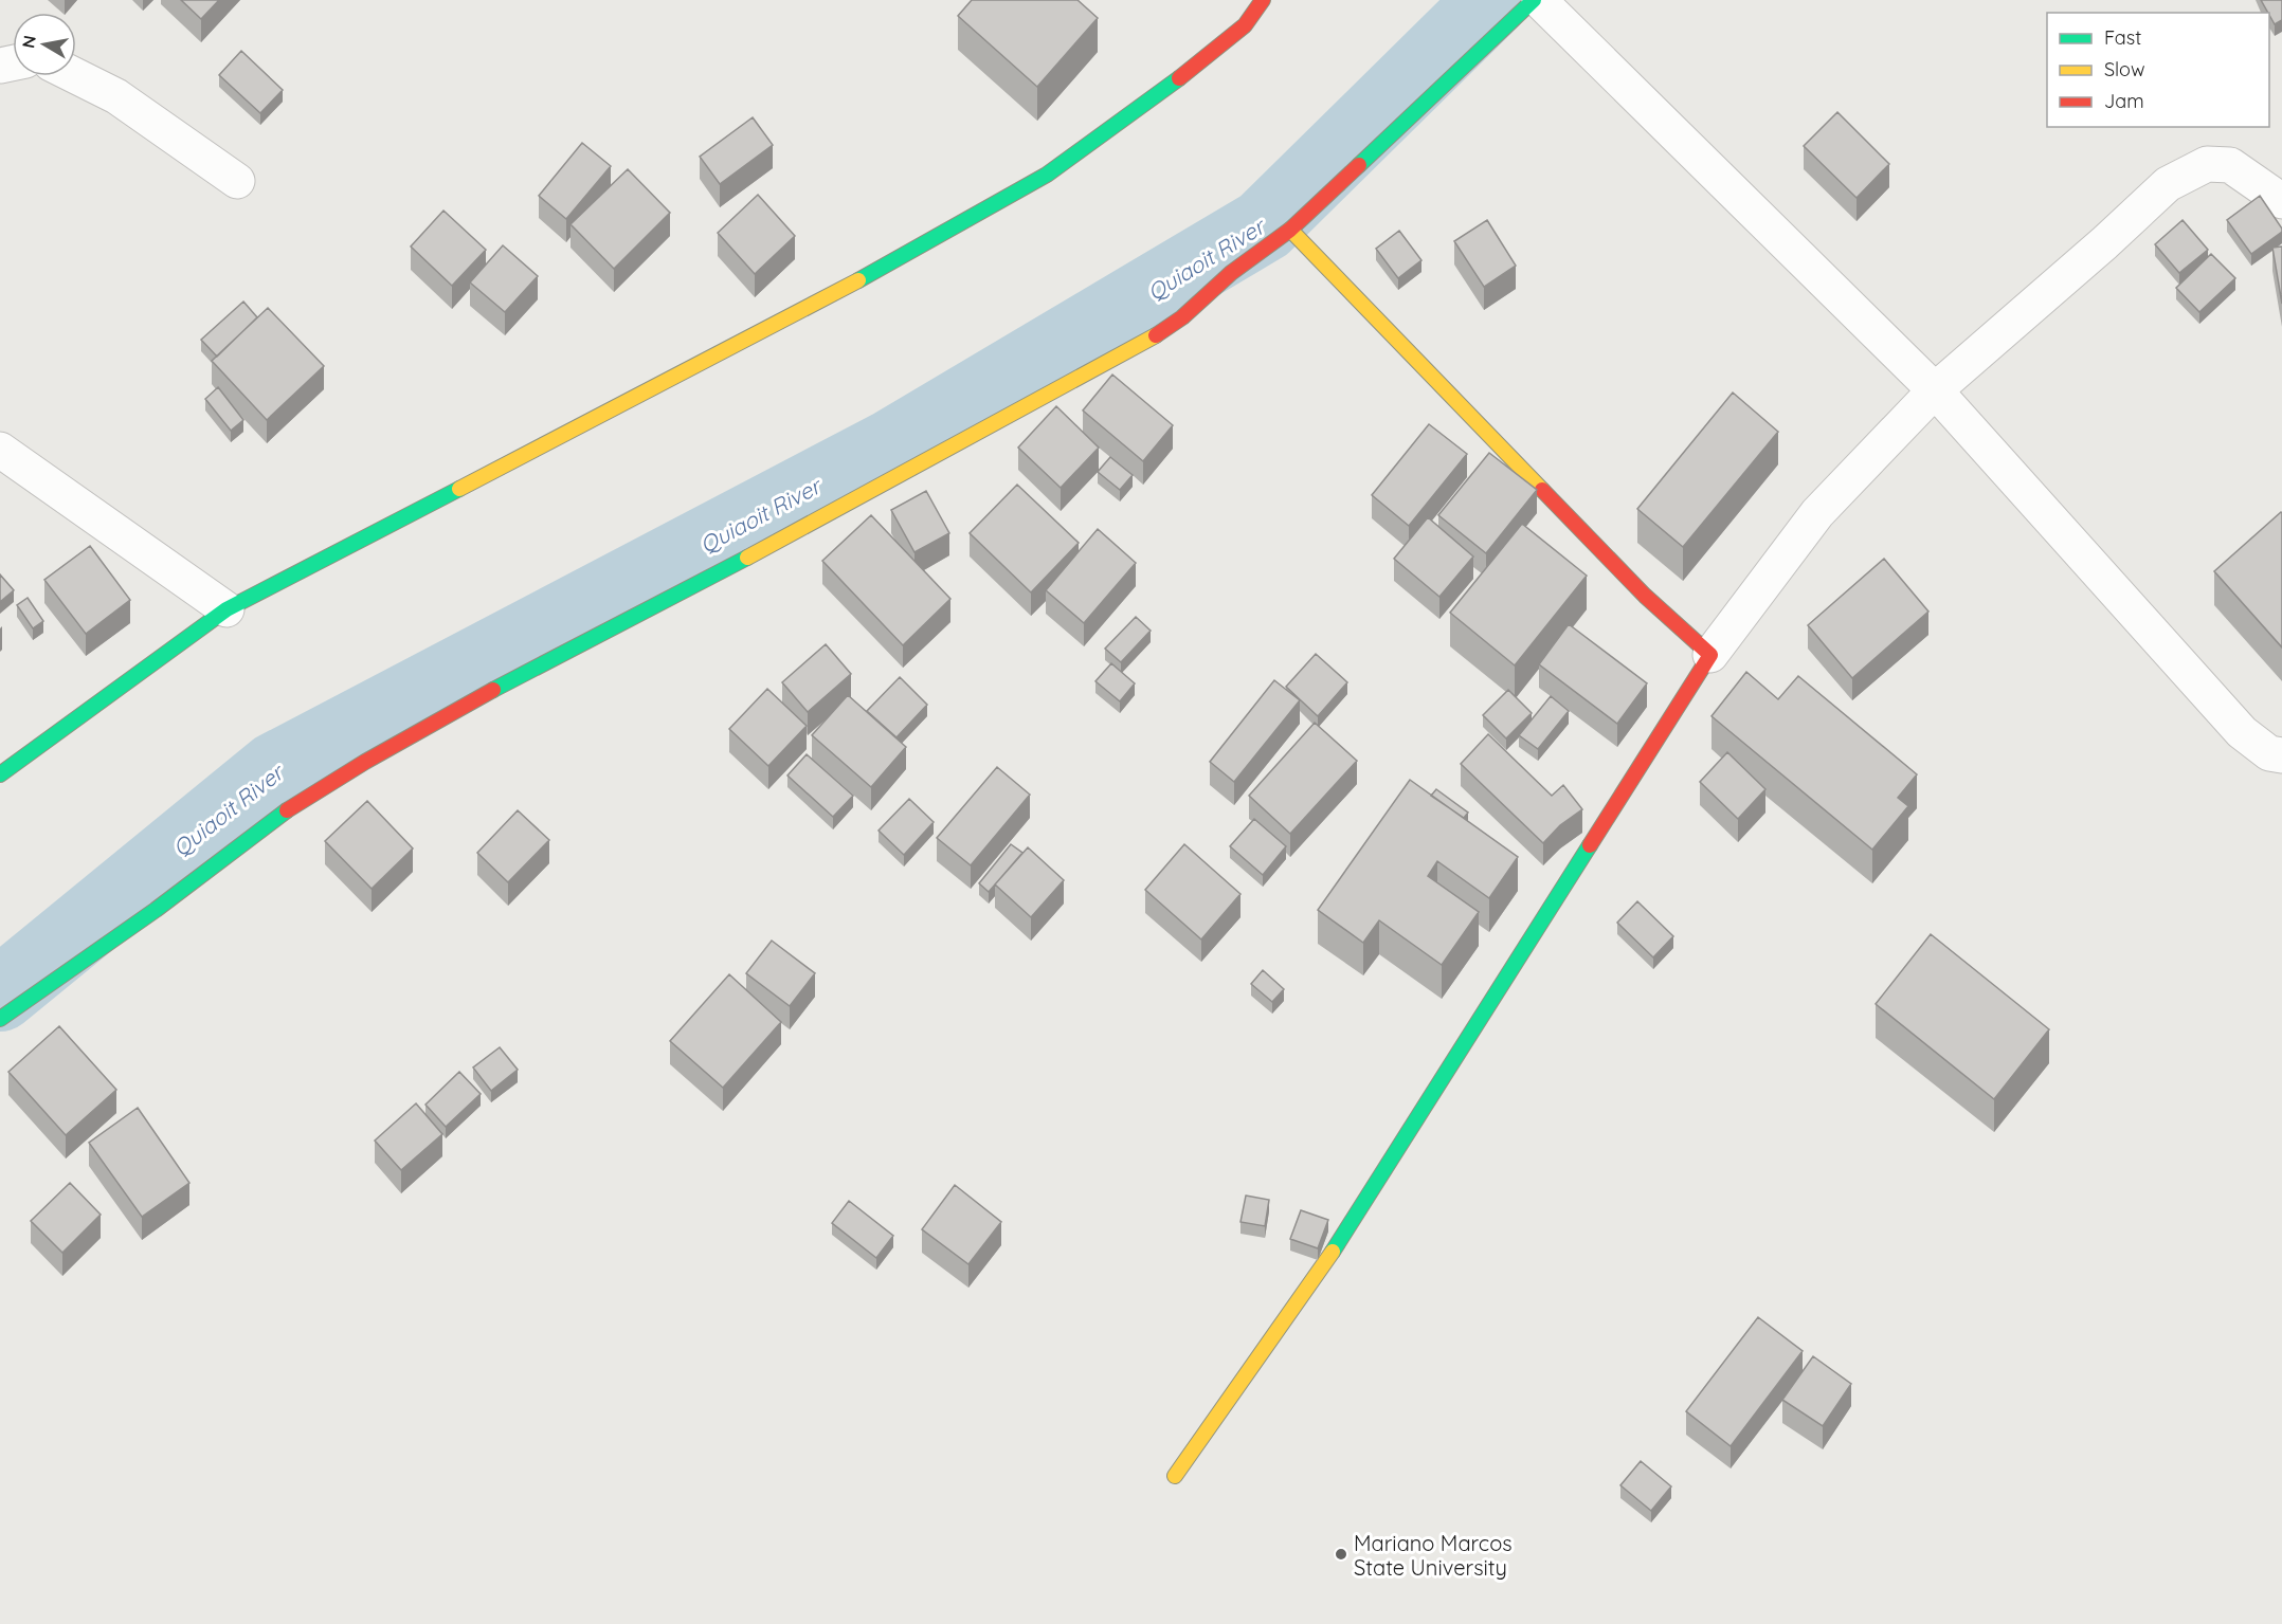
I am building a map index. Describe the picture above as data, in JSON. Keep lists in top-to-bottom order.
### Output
{
  "water": ["Quiaoit River"],
  "places": ["Mariano Marcos State University"],
  "legend": ["Fast", "Slow", "Jam"],
  "north": "left"
}
